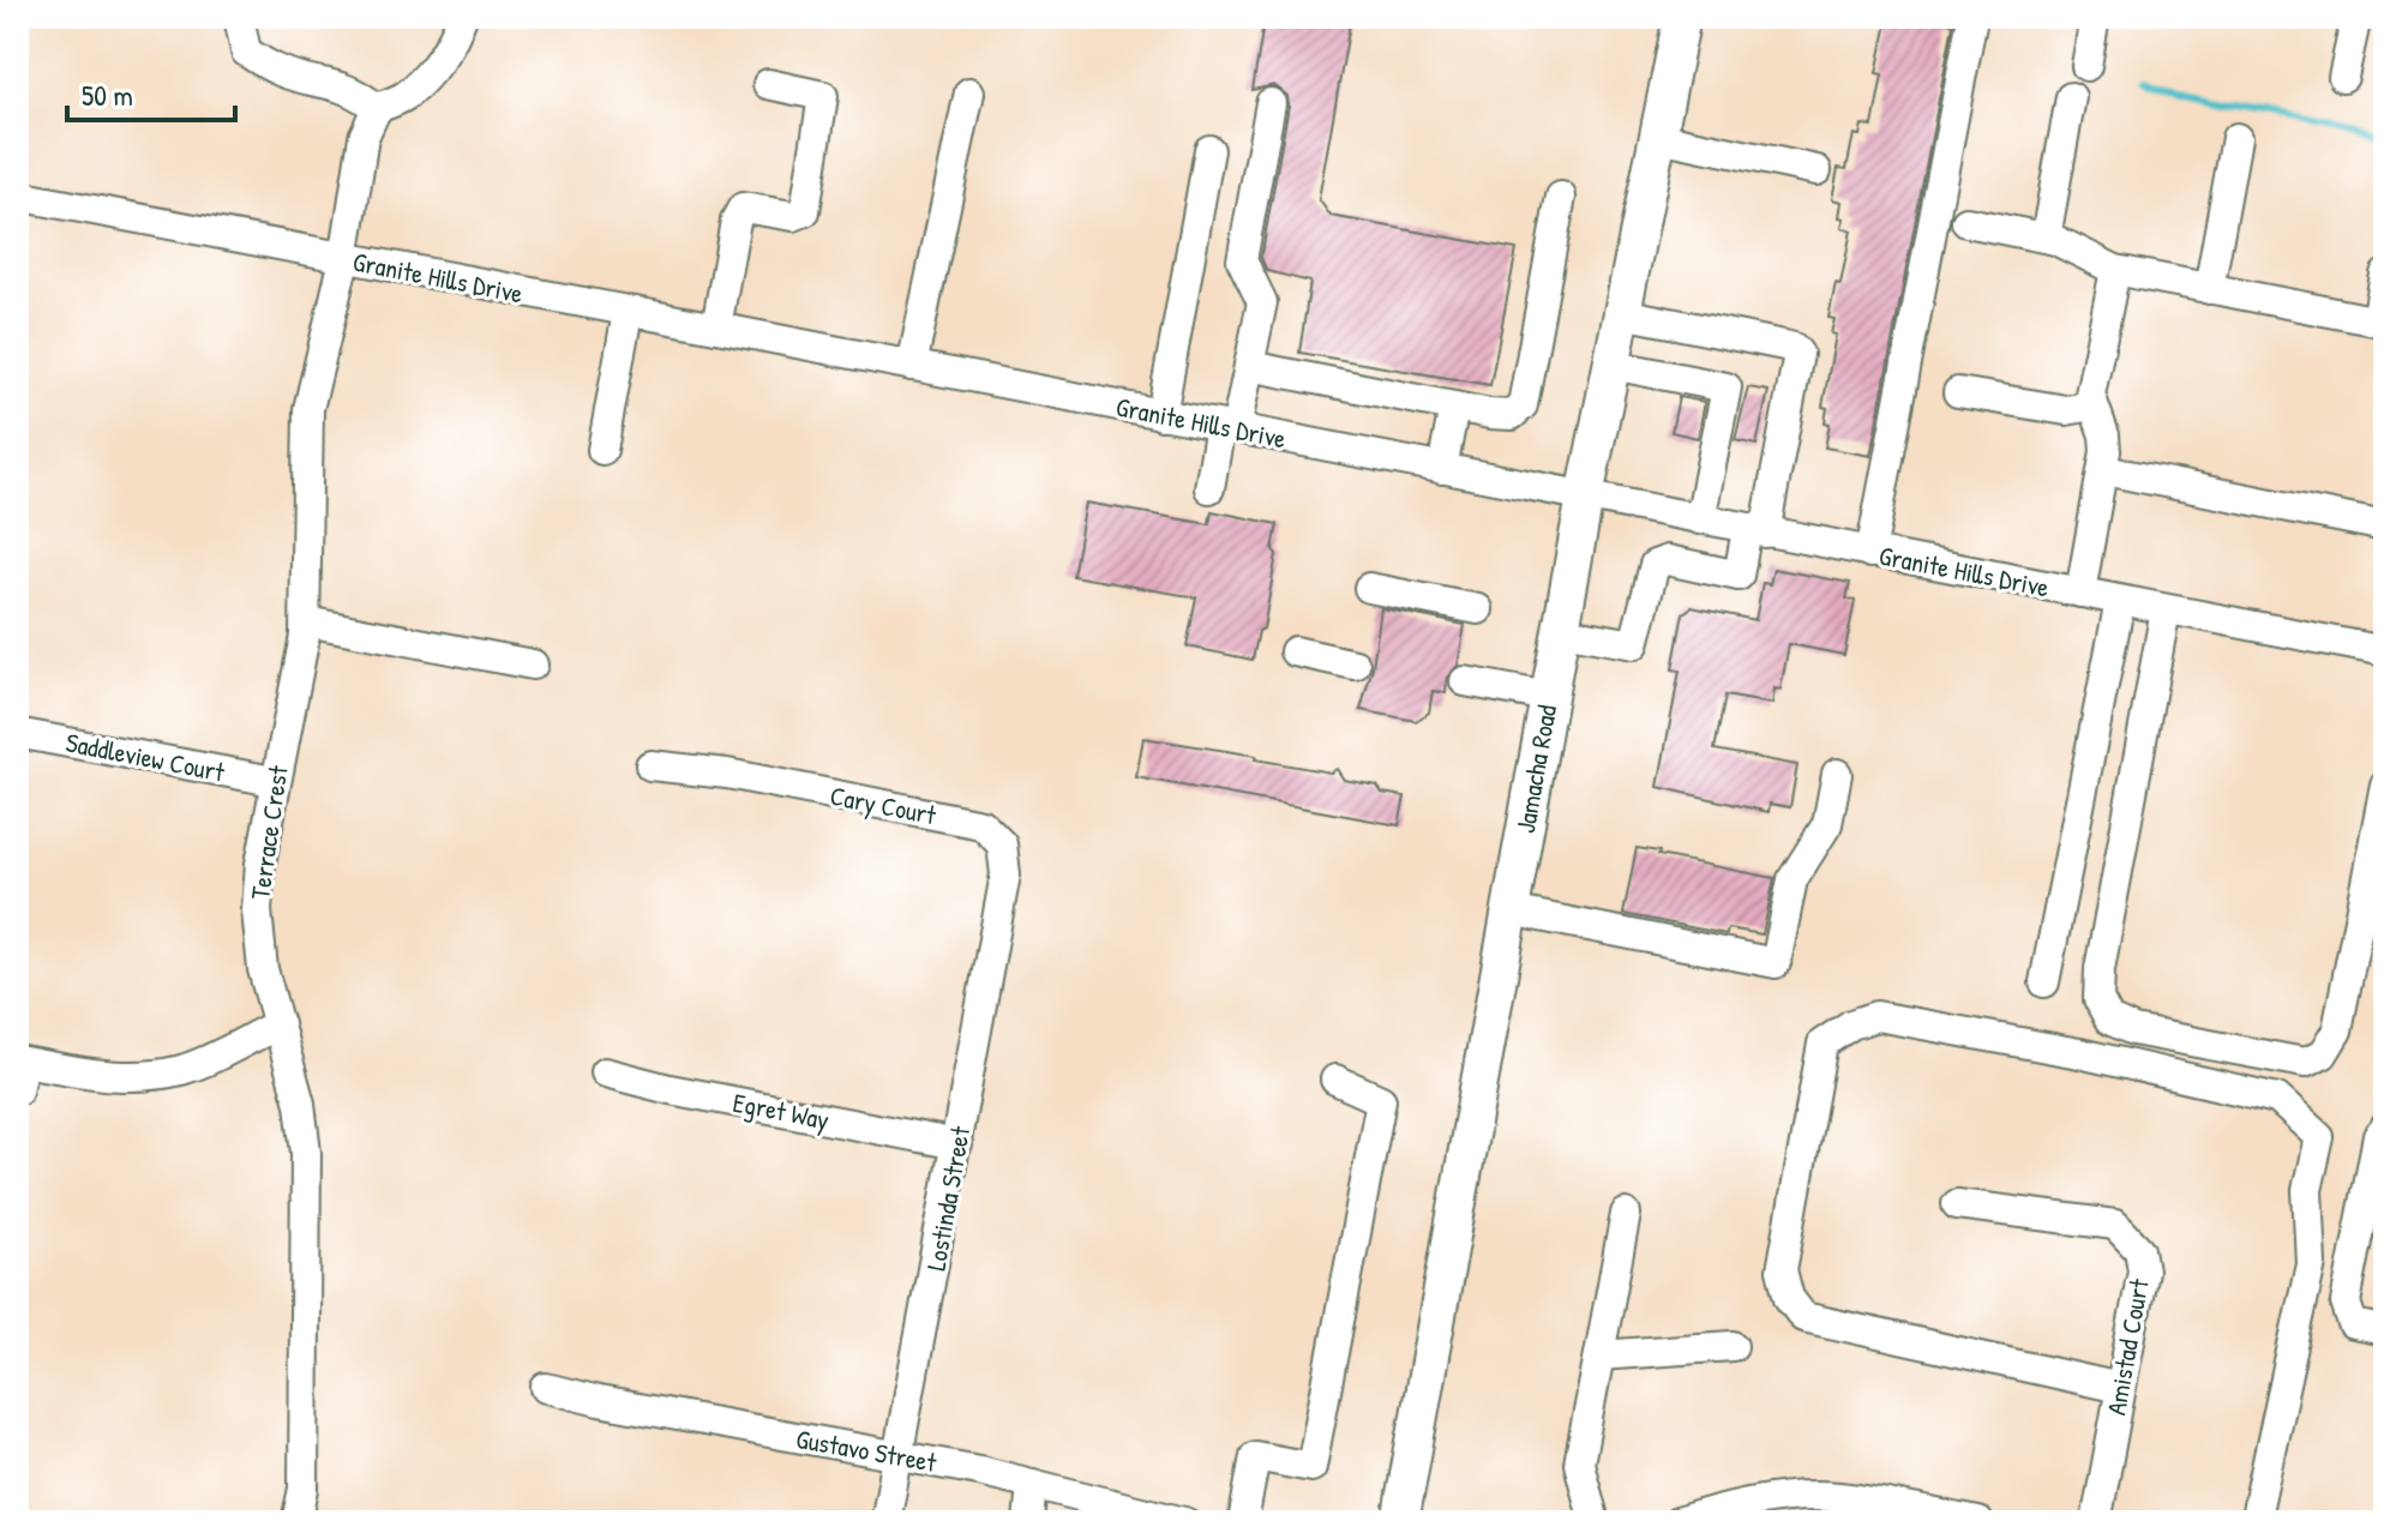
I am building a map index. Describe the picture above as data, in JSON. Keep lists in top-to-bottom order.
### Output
{
  "streets": {
    "main road": ["Jamacha Road"],
    "street": [
      "Granite Hills Drive",
      "Saddleview Court",
      "Cary Court",
      "Terrace Crest",
      "Egret Way",
      "Lostinda Street",
      "Amistad Court",
      "Gustavo Street"
    ]
  },
  "crossings": [
    ["Granite Hills Drive", "Jamacha Road"],
    ["Granite Hills Drive", "Terrace Crest"],
    ["Saddleview Court", "Terrace Crest"],
    ["Cary Court", "Lostinda Street"],
    ["Egret Way", "Lostinda Street"],
    ["Lostinda Street", "Gustavo Street"]
  ],
  "scale_bar": "50 m"
}
